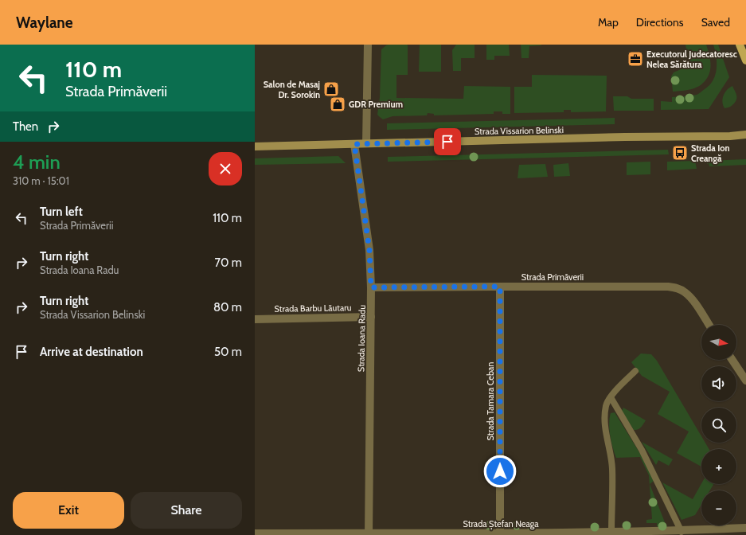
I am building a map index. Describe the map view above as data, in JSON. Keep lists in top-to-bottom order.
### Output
{
  "streets": {
    "main road": ["Strada Vissarion Belinski"],
    "street": [
      "Strada Primăverii",
      "Strada Barbu Lăutaru",
      "Strada Ioana Radu",
      "Strada Tamara Ceban",
      "Strada Ștefan Neaga"
    ]
  },
  "crossings": [
    ["Strada Vissarion Belinski", "Strada Ioana Radu"],
    ["Strada Primăverii", "Strada Ioana Radu"],
    ["Strada Primăverii", "Strada Tamara Ceban"],
    ["Strada Barbu Lăutaru", "Strada Ioana Radu"],
    ["Strada Ioana Radu", "Strada Ștefan Neaga"],
    ["Strada Tamara Ceban", "Strada Ștefan Neaga"]
  ],
  "places": {
    "office": ["Executorul Judecatoresc Nelea Sărătura"],
    "shop": ["Salon de Masaj Dr. Sorokin", "GDR Premium"],
    "bus stop": ["Strada Ion Creangă"]
  },
  "north": "right",
  "page": {
    "header": "Waylane",
    "nav": ["Map", "Directions", "Saved"],
    "turn": ["110 m", "Strada Primăverii"],
    "then": "Then",
    "heading": ["4 min", "310 m · 15:01"],
    "list": [
      {
        "name": "Turn left",
        "note": "Strada Primăverii",
        "value": "110 m"
      },
      {
        "name": "Turn right",
        "note": "Strada Ioana Radu",
        "value": "70 m"
      },
      {
        "name": "Turn right",
        "note": "Strada Vissarion Belinski",
        "value": "80 m"
      },
      {
        "name": "Arrive at destination",
        "value": "50 m"
      }
    ],
    "map_buttons": ["+", "−"],
    "buttons": ["Exit", "Share"]
  }
}
